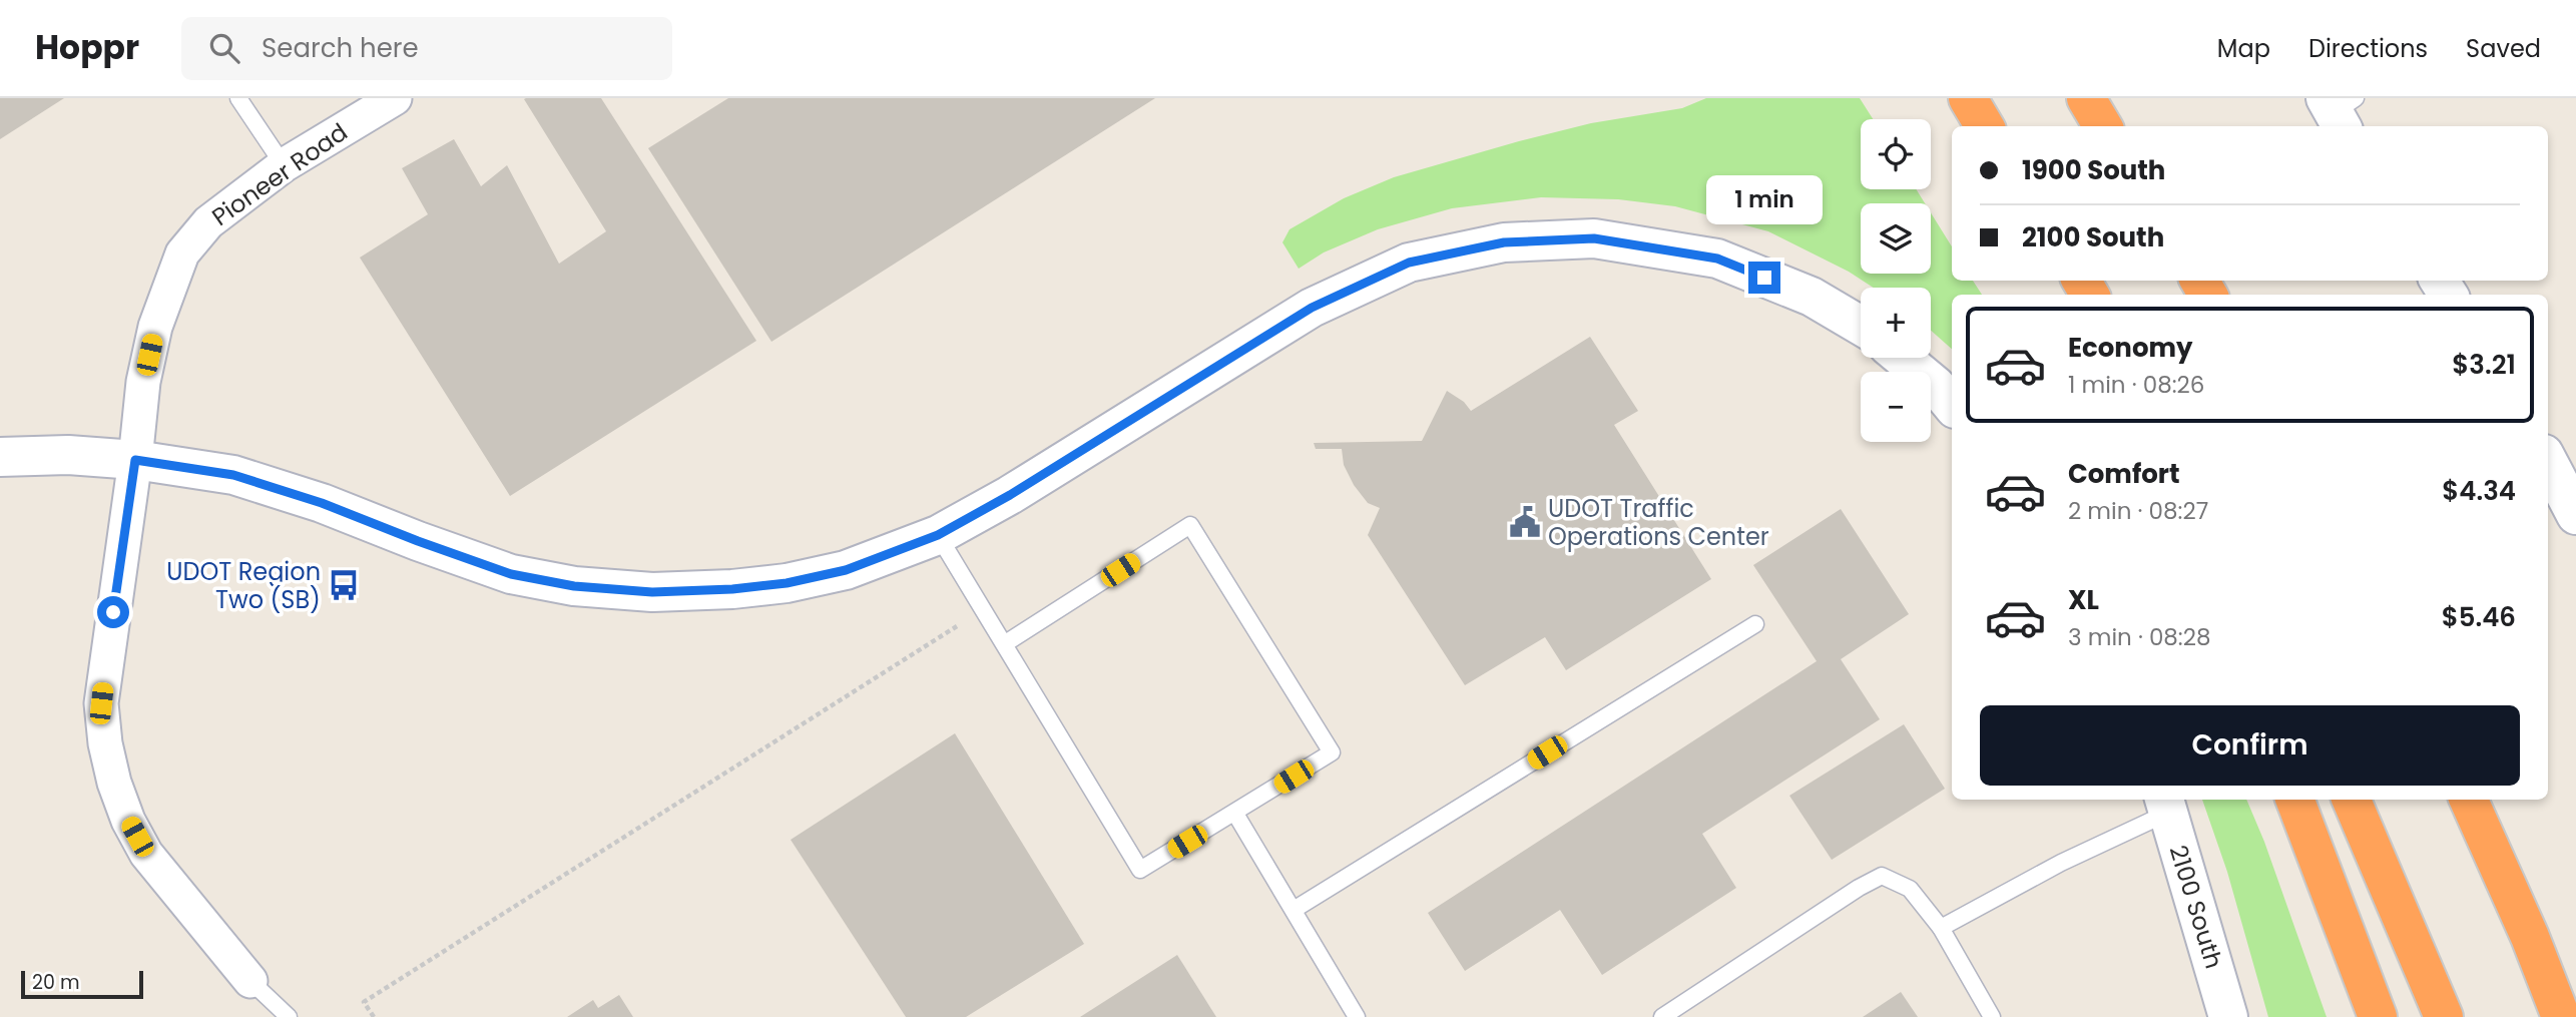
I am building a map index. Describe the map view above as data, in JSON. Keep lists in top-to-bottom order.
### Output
{
  "streets": {
    "main road": ["2100 South"],
    "street": ["Pioneer Road"]
  },
  "places": {
    "public building": ["UDOT Traffic Operations Center"],
    "bus stop": ["UDOT Region Two (SB)"]
  },
  "scale_bar": "20 m",
  "page": {
    "header": "Hoppr",
    "search": "Search here",
    "nav": ["Map", "Directions", "Saved"],
    "map_buttons": ["+", "−"],
    "banner": ["1900 South", "2100 South"],
    "bubble": "1 min",
    "list": [
      {
        "name": "Economy",
        "note": "1 min · 08:26",
        "value": "$3.21"
      },
      {
        "name": "Comfort",
        "note": "2 min · 08:27",
        "value": "$4.34"
      },
      {
        "name": "XL",
        "note": "3 min · 08:28",
        "value": "$5.46"
      }
    ],
    "buttons": "Confirm",
    "scale": "20 m"
  }
}
